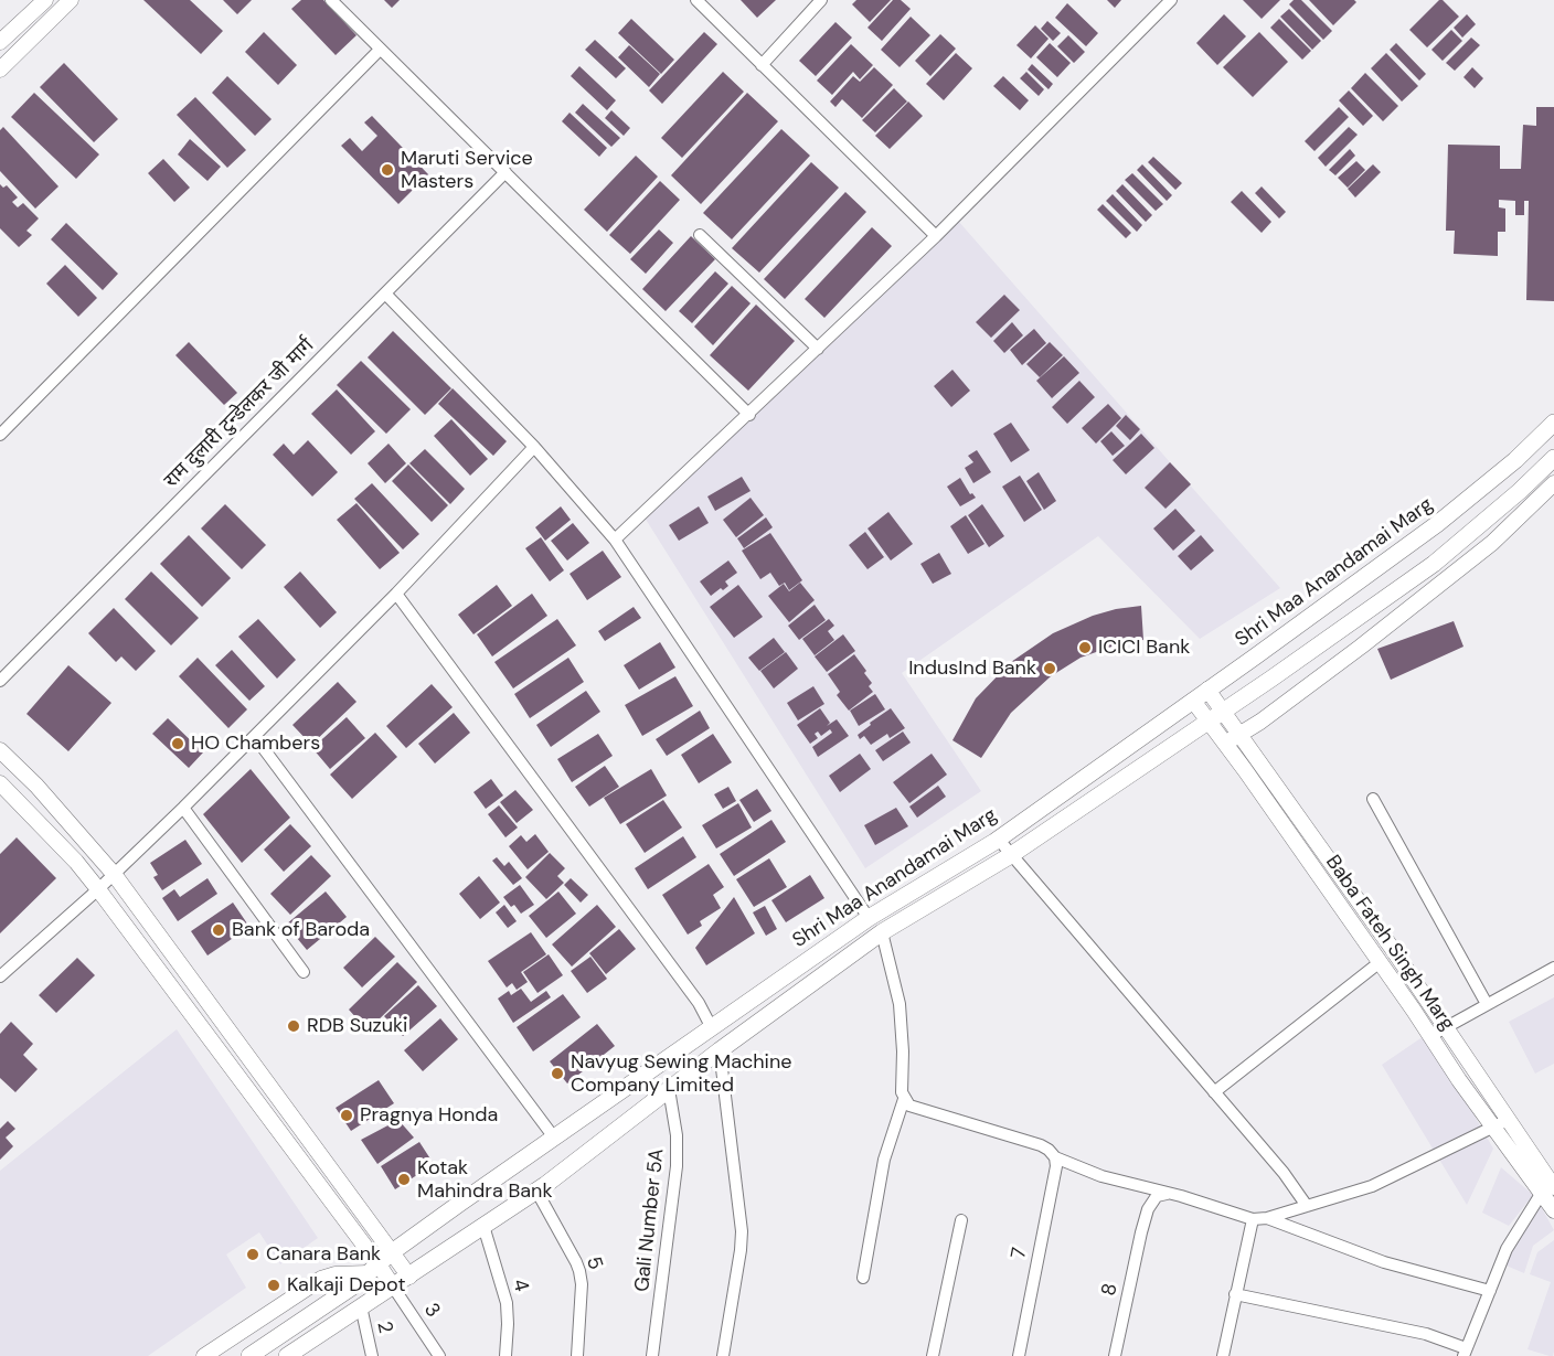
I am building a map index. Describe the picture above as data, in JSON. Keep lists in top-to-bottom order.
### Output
{
  "streets": {
    "main road": ["Shri Maa Anandamai Marg"],
    "street": [
      "राम दुलारी टुन्डेलकर जी मार्ग",
      "Baba Fateh Singh Marg",
      "Gali Number 5A",
      "7",
      "5",
      "4",
      "8",
      "3",
      "2"
    ]
  },
  "crossings": [
    ["Shri Maa Anandamai Marg", "Baba Fateh Singh Marg"],
    ["Shri Maa Anandamai Marg", "Gali Number 5A"],
    ["Shri Maa Anandamai Marg", "5"],
    ["Shri Maa Anandamai Marg", "4"],
    ["Shri Maa Anandamai Marg", "3"],
    ["Shri Maa Anandamai Marg", "2"]
  ],
  "places": [
    "Maruti Service Masters",
    "ICICI Bank",
    "IndusInd Bank",
    "HO Chambers",
    "Bank of Baroda",
    "RDB Suzuki",
    "Navyug Sewing Machine Company Limited",
    "Pragnya Honda",
    "Kotak Mahindra Bank",
    "Canara Bank",
    "Kalkaji Depot"
  ]
}
